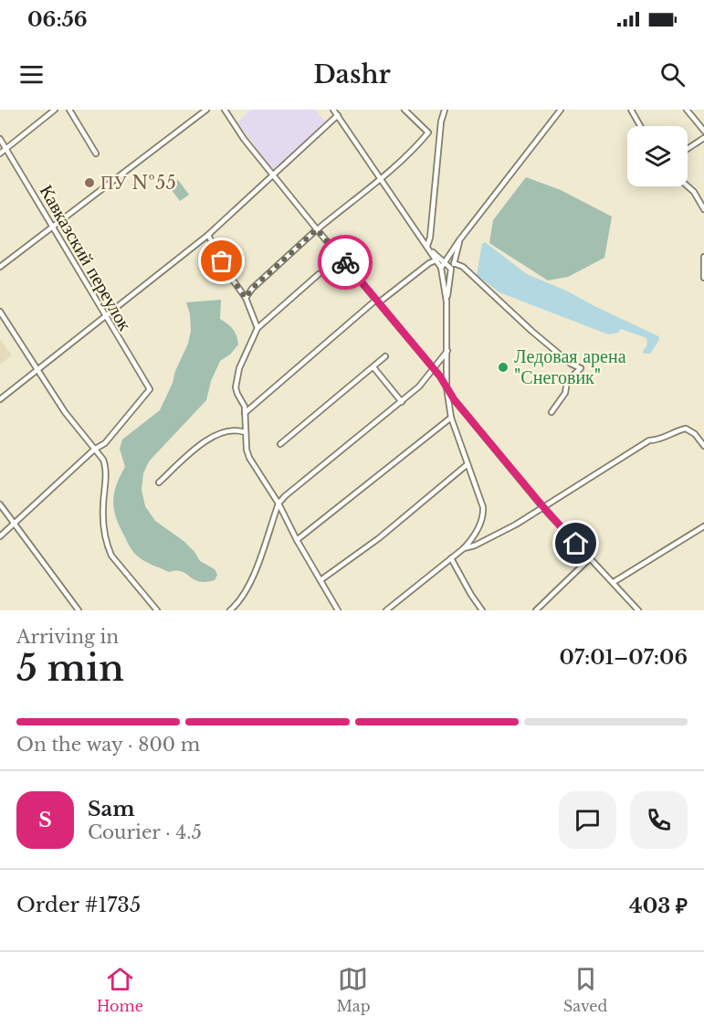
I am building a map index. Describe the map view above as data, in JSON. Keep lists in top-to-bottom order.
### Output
{
  "streets": {
    "street": ["Кавказский переулок"]
  },
  "places": ["ПУ №55", "Ледовая арена \"Снеговик\""],
  "page": {
    "status": "06:56",
    "header": "Dashr",
    "heading": ["5 min", "Arriving in", "07:01–07:06"],
    "panel": [
      "Sam",
      "Courier · 4.5",
      "Order #1735",
      "403 ₽"
    ],
    "bar": "On the way · 800 m",
    "round": "S",
    "tabs": ["Home", "Map", "Saved"]
  }
}
